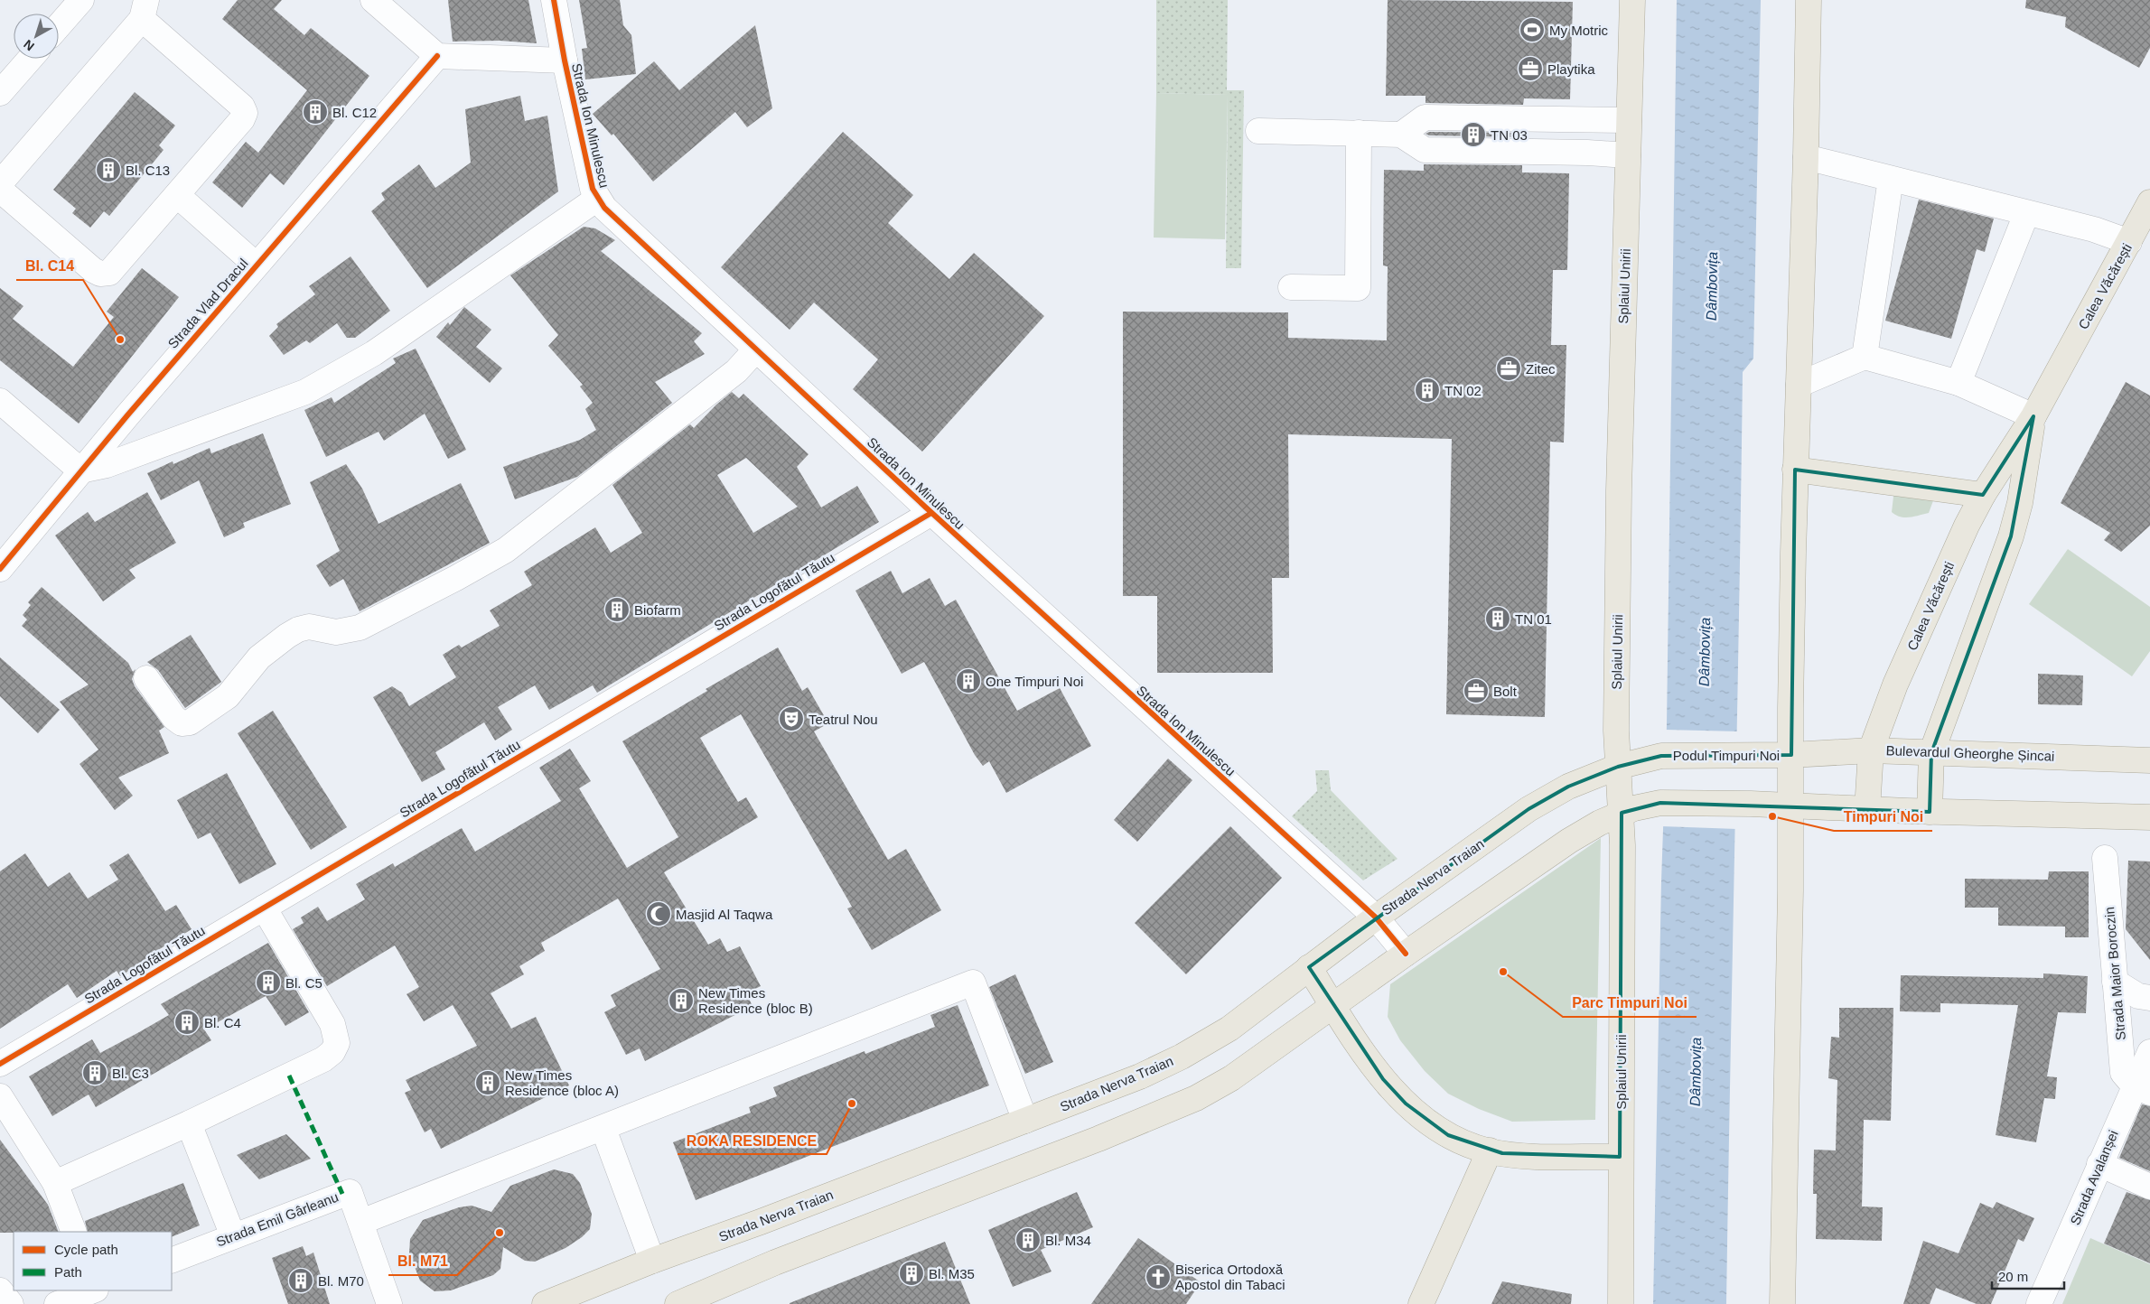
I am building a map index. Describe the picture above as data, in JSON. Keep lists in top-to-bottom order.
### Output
{
  "streets": {
    "main road": [
      "Splaiul Unirii",
      "Calea Văcărești",
      "Bulevardul Gheorghe Șincai",
      "Podul Timpuri Noi",
      "Strada Nerva Traian"
    ],
    "street": [
      "Strada Ion Minulescu",
      "Strada Vlad Dracul",
      "Strada Logofătul Tăutu",
      "Strada Maior Boroczin",
      "Strada Avalanșei",
      "Strada Emil Gârleanu"
    ]
  },
  "crossings": [
    ["Strada Ion Minulescu", "Strada Logofătul Tăutu"],
    ["Strada Ion Minulescu", "Strada Nerva Traian"],
    ["Splaiul Unirii", "Strada Nerva Traian"],
    ["Calea Văcărești", "Bulevardul Gheorghe Șincai"],
    ["Bulevardul Gheorghe Șincai", "Podul Timpuri Noi"],
    ["Podul Timpuri Noi", "Strada Nerva Traian"],
    ["Strada Maior Boroczin", "Strada Avalanșei"]
  ],
  "water": ["Dâmbovița"],
  "places": {
    "sports": ["My Motric"],
    "office": ["Playtika", "Zitec", "Bolt"],
    "building": [
      "Bl. C12",
      "TN 03",
      "Bl. C13",
      "TN 02",
      "Biofarm",
      "TN 01",
      "One Timpuri Noi",
      "Bl. C5",
      "New Times Residence (bloc B)",
      "Bl. C4",
      "Bl. C3",
      "New Times Residence (bloc A)",
      "Bl. M34",
      "Bl. M35",
      "Bl. M70"
    ],
    "other": [
      "Bl. C14",
      "Timpuri Noi",
      "Parc Timpuri Noi",
      "ROKA RESIDENCE",
      "Bl. M71"
    ],
    "theatre": ["Teatrul Nou"],
    "mosque": ["Masjid Al Taqwa"],
    "church": ["Biserica Ortodoxă Apostol din Tabaci"]
  },
  "legend": ["Cycle path", "Path"],
  "scale_bar": "20 m",
  "north": "bottom left"
}
